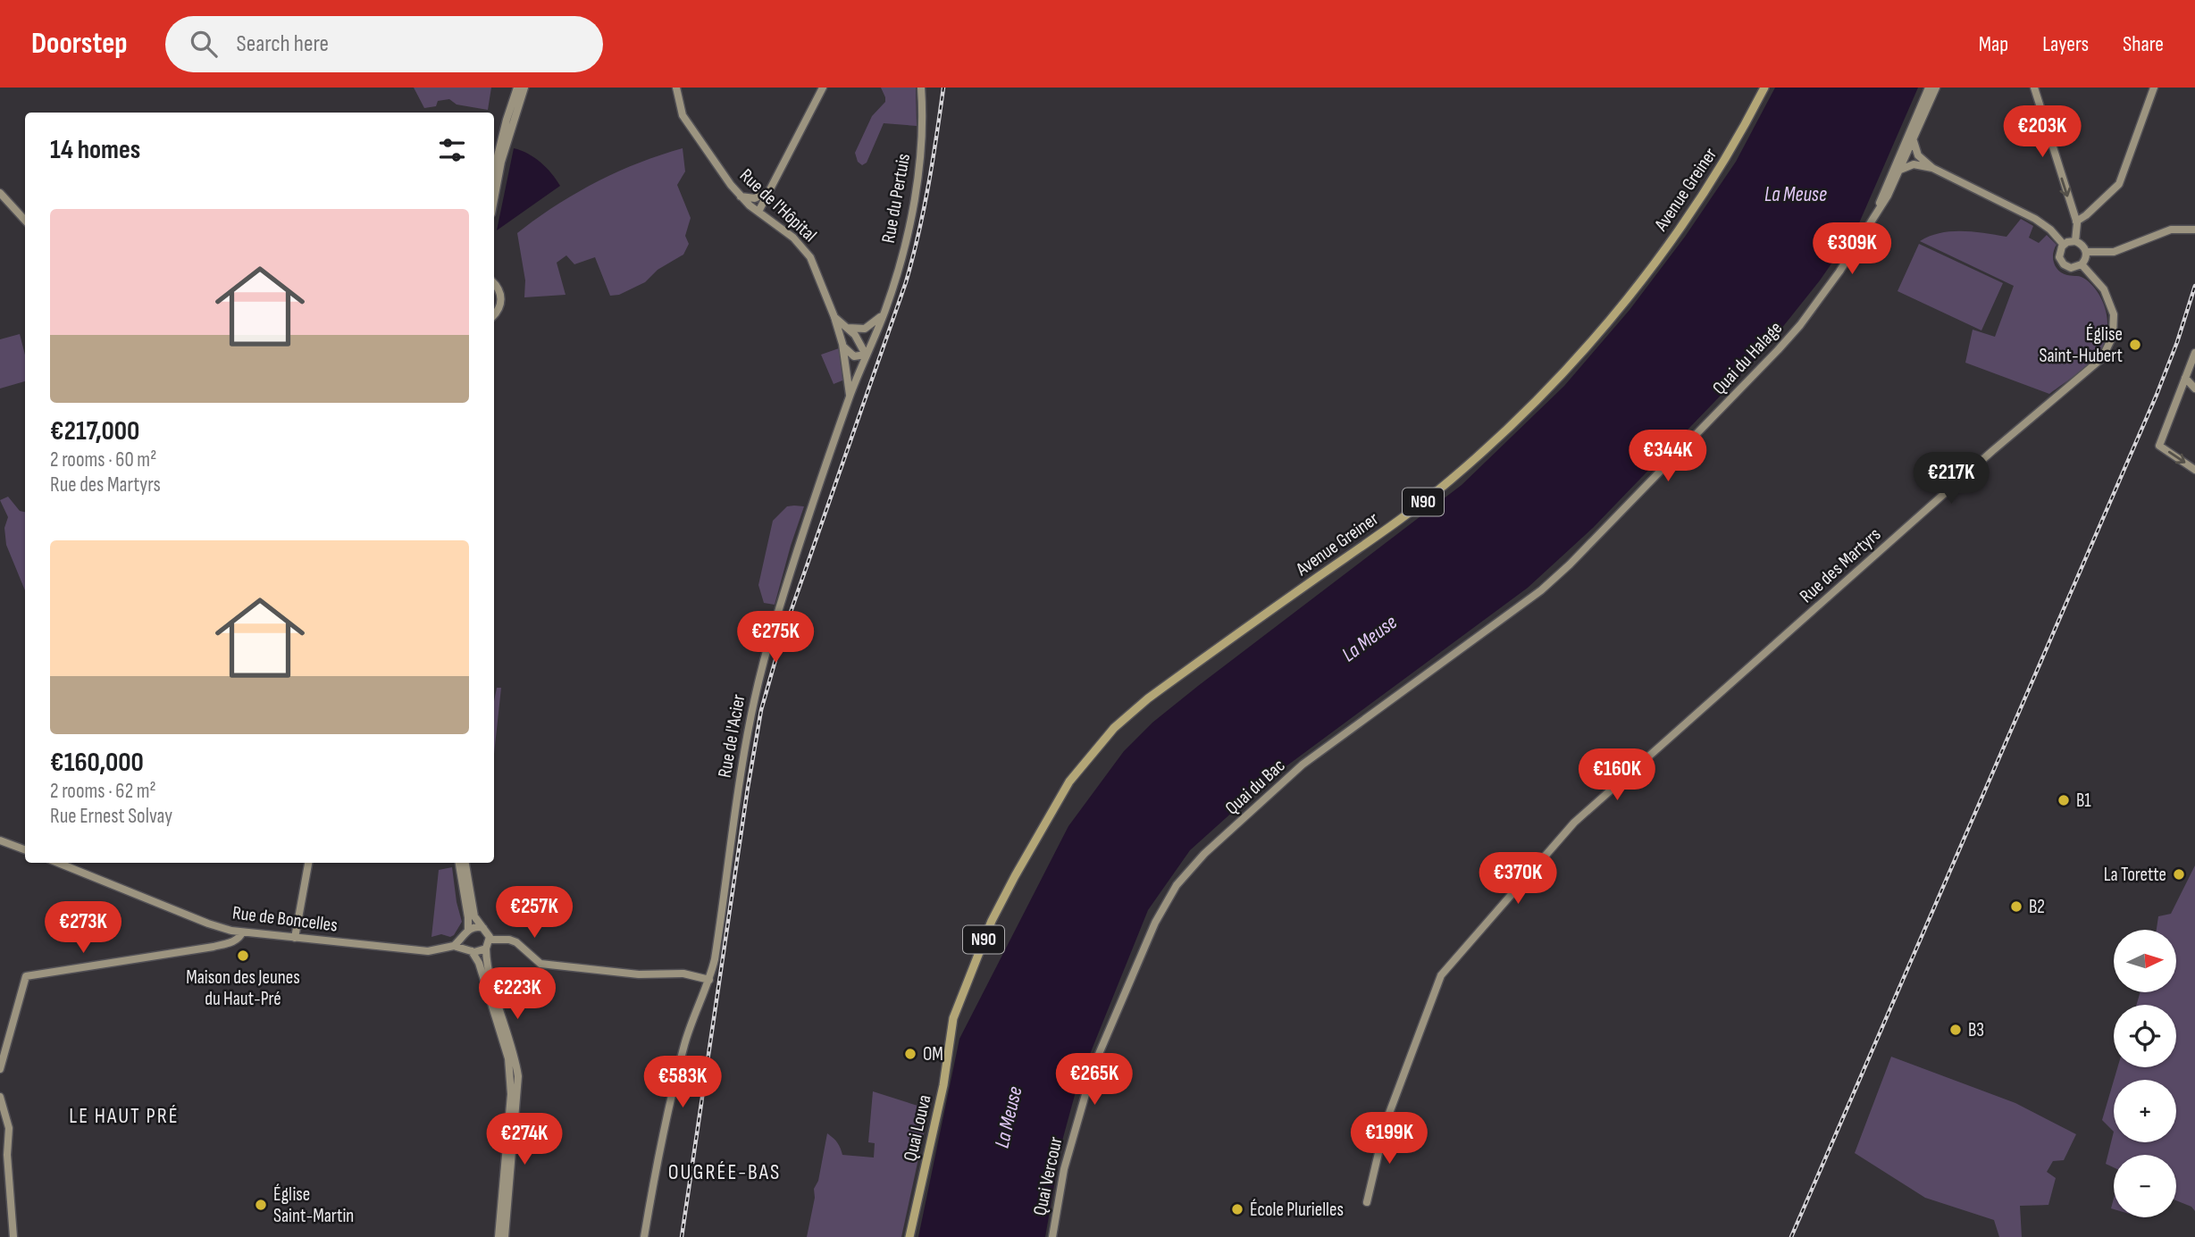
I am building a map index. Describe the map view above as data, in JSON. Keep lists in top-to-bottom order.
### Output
{
  "streets": {
    "main road": [
      "Avenue Greiner",
      "Rue du Pertuis",
      "Rue de l'Hôpital",
      "Quai du Halage",
      "N90",
      "Rue des Martyrs",
      "Rue de l'Acier",
      "Quai du Bac",
      "Rue de Boncelles",
      "Quai Louva",
      "Quai Vercour"
    ]
  },
  "crossings": [
    ["Avenue Greiner", "Quai Louva"],
    ["Rue du Pertuis", "Rue de l'Acier"],
    ["Rue de l'Hôpital", "Rue de l'Acier"],
    ["Quai du Halage", "Quai du Bac"],
    ["Quai du Bac", "Quai Vercour"]
  ],
  "districts": ["LE HAUT PRÉ", "OUGRÉE-BAS"],
  "water": ["La Meuse"],
  "places": [
    "Église Saint-Hubert",
    "B1",
    "La Torette",
    "B2",
    "Maison des Jeunes du Haut-Pré",
    "B3",
    "OM",
    "Église Saint-Martin",
    "École Plurielles"
  ],
  "north": "right",
  "page": {
    "header": "Doorstep",
    "search": "Search here",
    "nav": ["Map", "Layers", "Share"],
    "price": [
      "€203K",
      "€309K",
      "€344K",
      "€217K",
      "€275K",
      "€160K",
      "€370K",
      "€257K",
      "€273K",
      "€223K",
      "€265K",
      "€583K",
      "€199K",
      "€274K"
    ],
    "heading": "14 homes",
    "list": [
      {
        "name": "€217,000",
        "note": "2 rooms · 60 m² · Rue des Martyrs"
      },
      {
        "name": "€160,000",
        "note": "2 rooms · 62 m² · Rue Ernest Solvay"
      }
    ],
    "map_buttons": ["+", "−"]
  }
}
